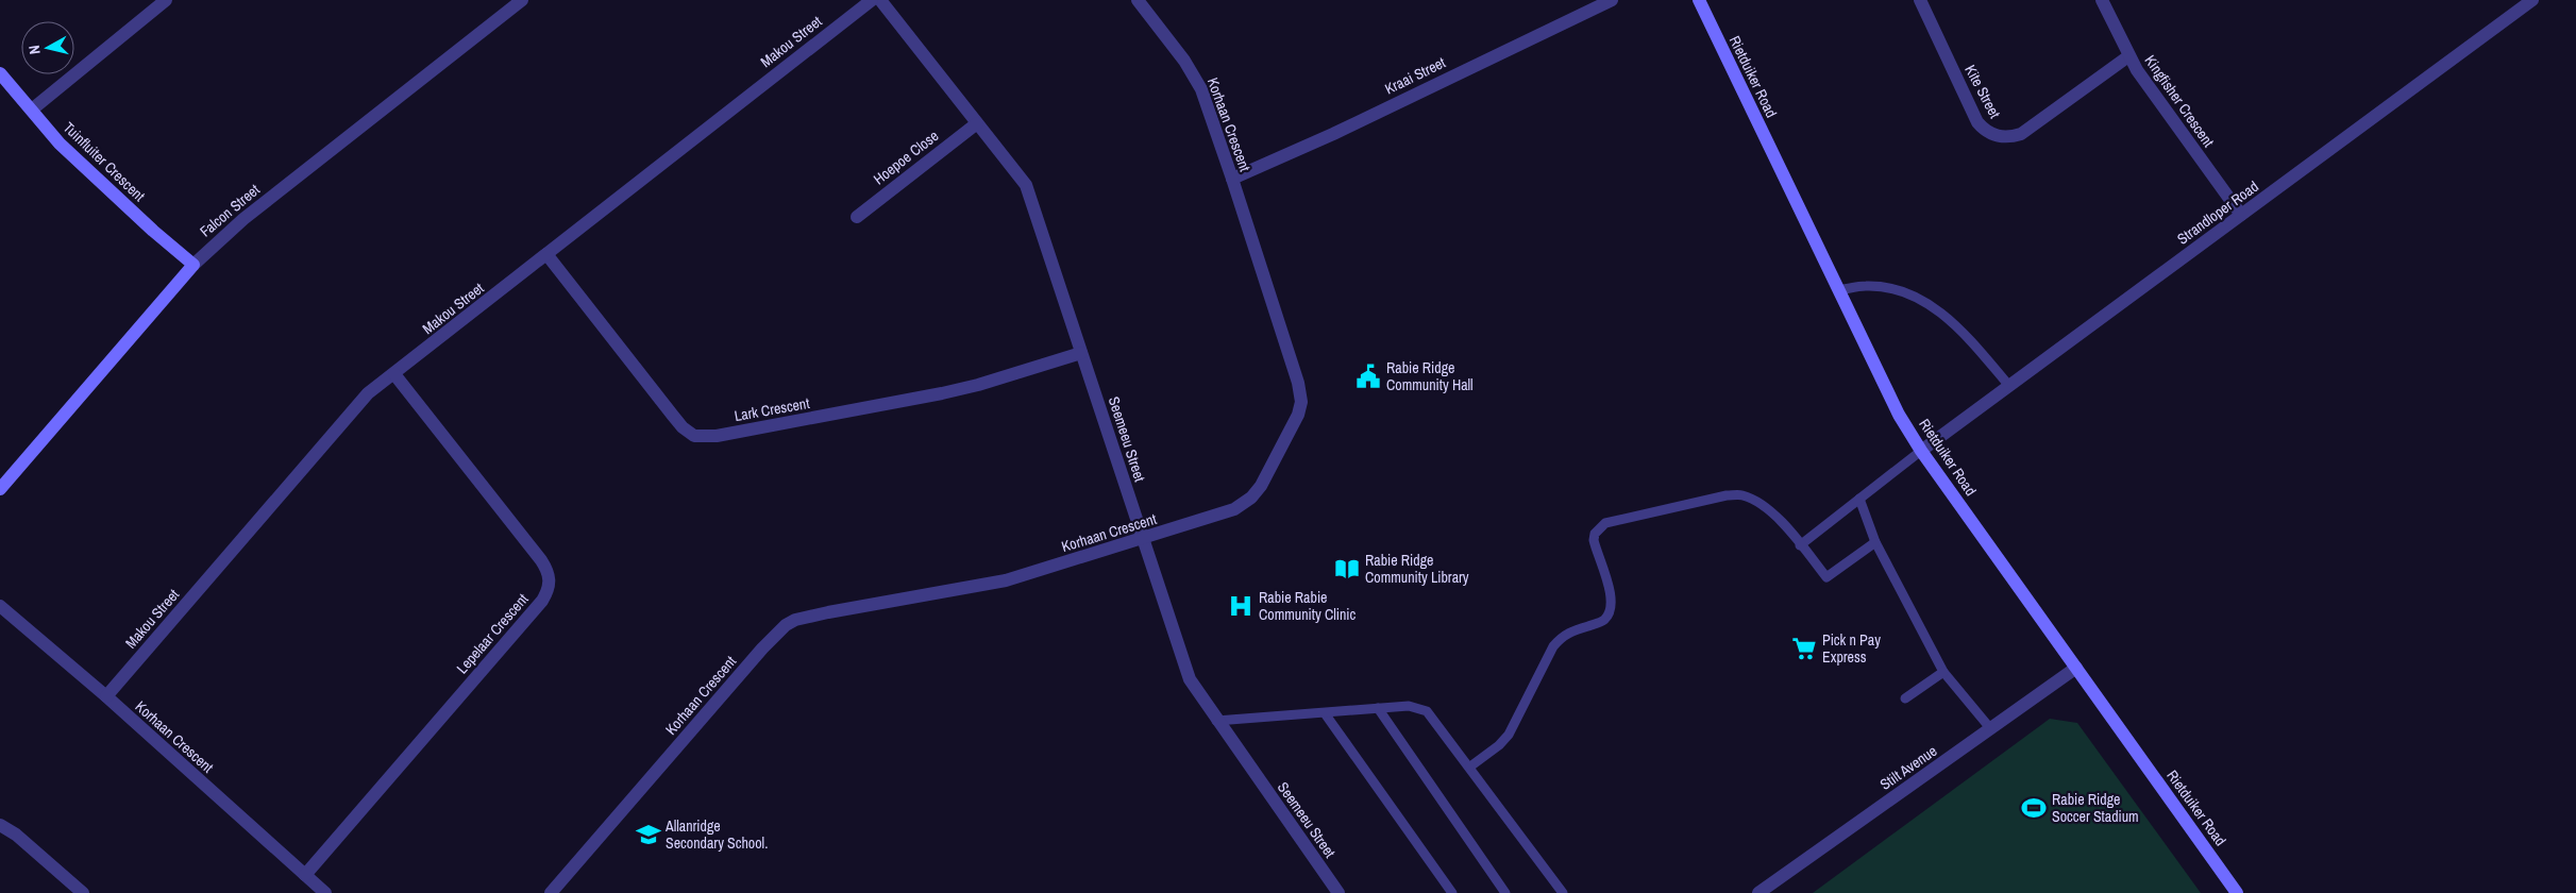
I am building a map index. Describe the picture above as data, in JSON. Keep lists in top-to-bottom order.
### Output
{
  "streets": {
    "street": [
      "Makou Street",
      "Kraai Street",
      "Rietduiker Road",
      "Kite Street",
      "Kingfisher Crescent",
      "Korhaan Crescent",
      "Hoepoe Close",
      "Tuinfluiter Crescent",
      "Falcon Street",
      "Strandloper Road",
      "Lark Crescent",
      "Seemeeu Street",
      "Lepelaar Crescent",
      "Stilt Avenue"
    ]
  },
  "crossings": [
    ["Makou Street", "Korhaan Crescent"],
    ["Makou Street", "Lark Crescent"],
    ["Makou Street", "Lepelaar Crescent"],
    ["Kraai Street", "Korhaan Crescent"],
    ["Rietduiker Road", "Strandloper Road"],
    ["Rietduiker Road", "Stilt Avenue"],
    ["Kite Street", "Kingfisher Crescent"],
    ["Kingfisher Crescent", "Strandloper Road"],
    ["Korhaan Crescent", "Seemeeu Street"],
    ["Korhaan Crescent", "Lepelaar Crescent"],
    ["Hoepoe Close", "Seemeeu Street"],
    ["Tuinfluiter Crescent", "Falcon Street"],
    ["Lark Crescent", "Seemeeu Street"]
  ],
  "places": {
    "public building": ["Rabie Ridge Community Hall"],
    "library": ["Rabie Ridge Community Library"],
    "hospital": ["Rabie Rabie Community Clinic"],
    "supermarket": ["Pick n Pay Express"],
    "sports": ["Rabie Ridge Soccer Stadium"],
    "school or university": ["Allanridge Secondary School."]
  },
  "north": "left"
}
